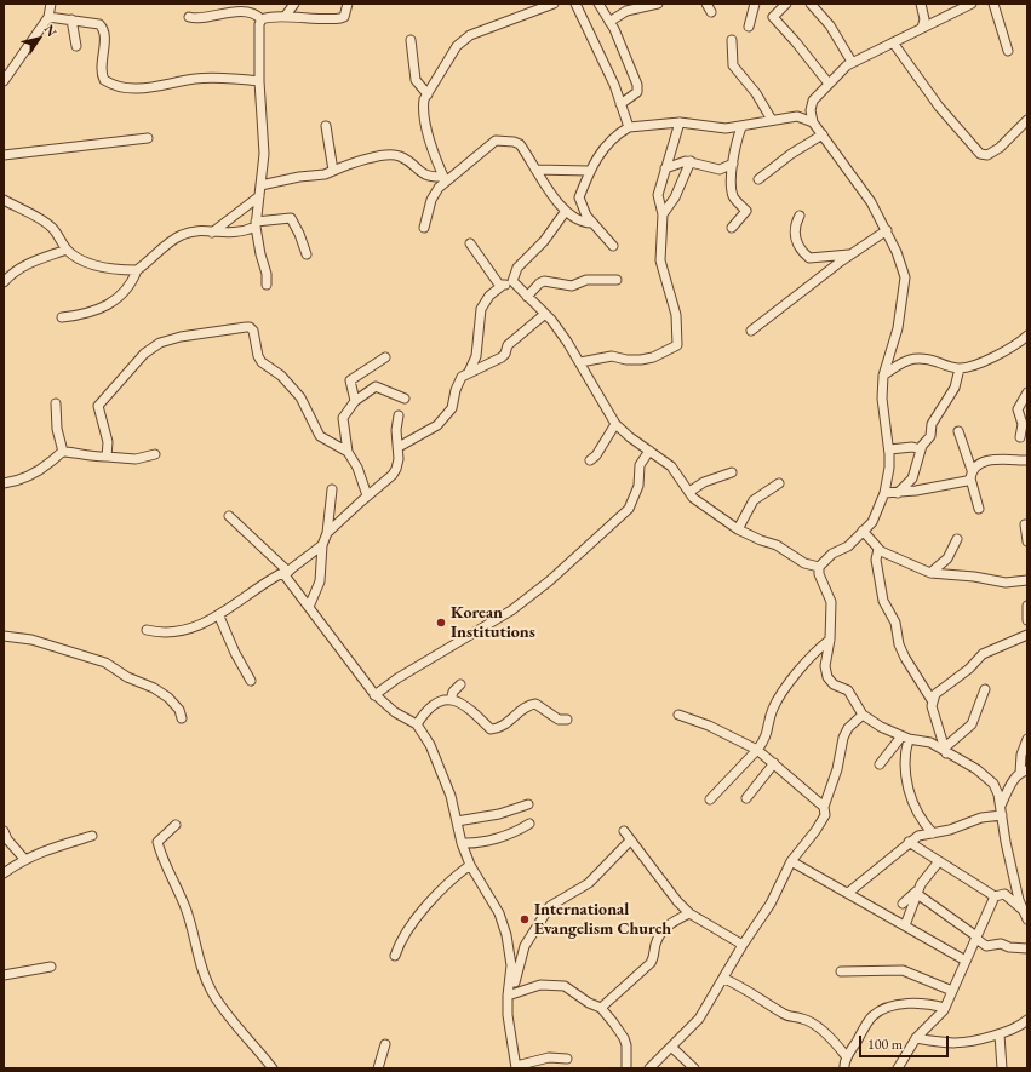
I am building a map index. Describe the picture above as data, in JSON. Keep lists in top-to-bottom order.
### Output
{
  "places": ["Korean Institutions", "International Evangelism Church"],
  "scale_bar": "100 m",
  "north": "top right"
}
